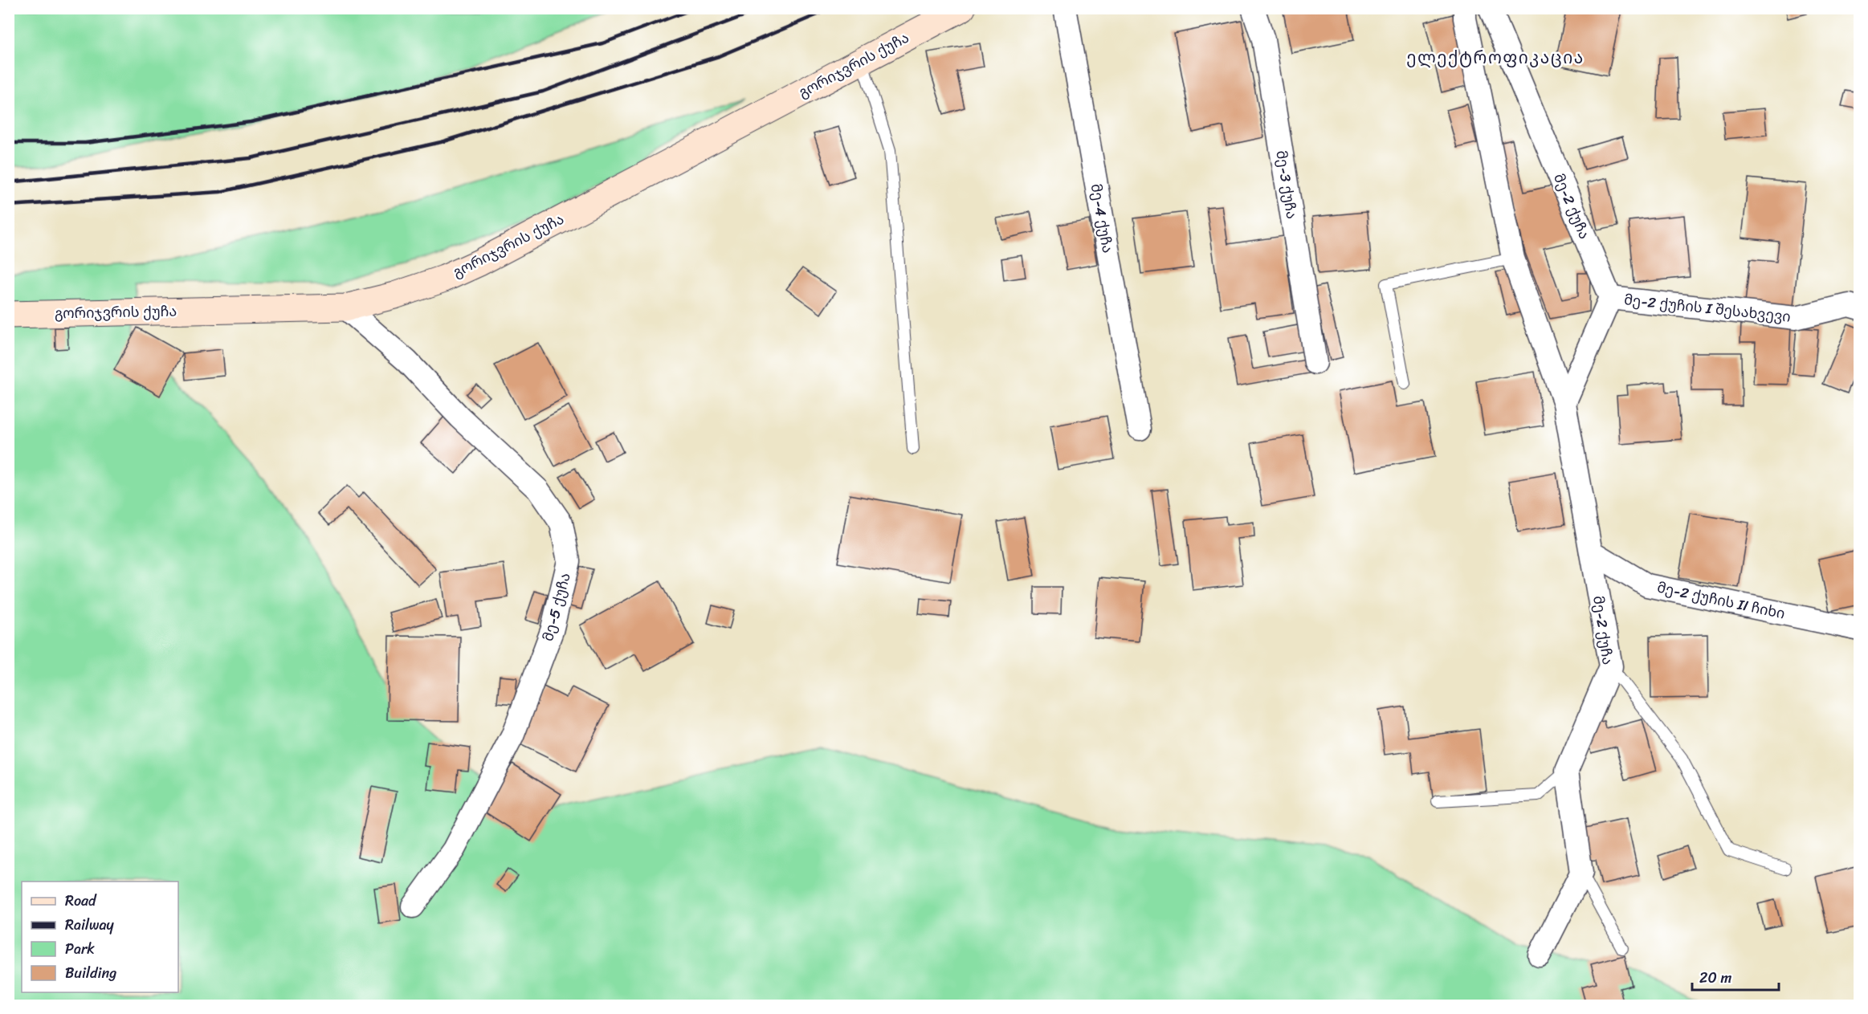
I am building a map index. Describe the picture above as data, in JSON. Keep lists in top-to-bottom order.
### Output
{
  "streets": {
    "main road": ["გორიჯვრის ქუჩა"],
    "street": [
      "მე-3 ქუჩა",
      "მე-2 ქუჩა",
      "მე-4 ქუჩა",
      "მე-2 ქუჩის I შესახვევი",
      "მე-2 ქუჩის II ჩიხი",
      "მე-5 ქუჩა"
    ]
  },
  "crossings": [
    ["გორიჯვრის ქუჩა", "მე-5 ქუჩა"],
    ["მე-2 ქუჩა", "მე-2 ქუჩის I შესახვევი"],
    ["მე-2 ქუჩა", "მე-2 ქუჩის II ჩიხი"]
  ],
  "districts": ["ელექტროფიკაცია"],
  "legend": [
    "Road",
    "Railway",
    "Park",
    "Building"
  ],
  "scale_bar": "20 m"
}
